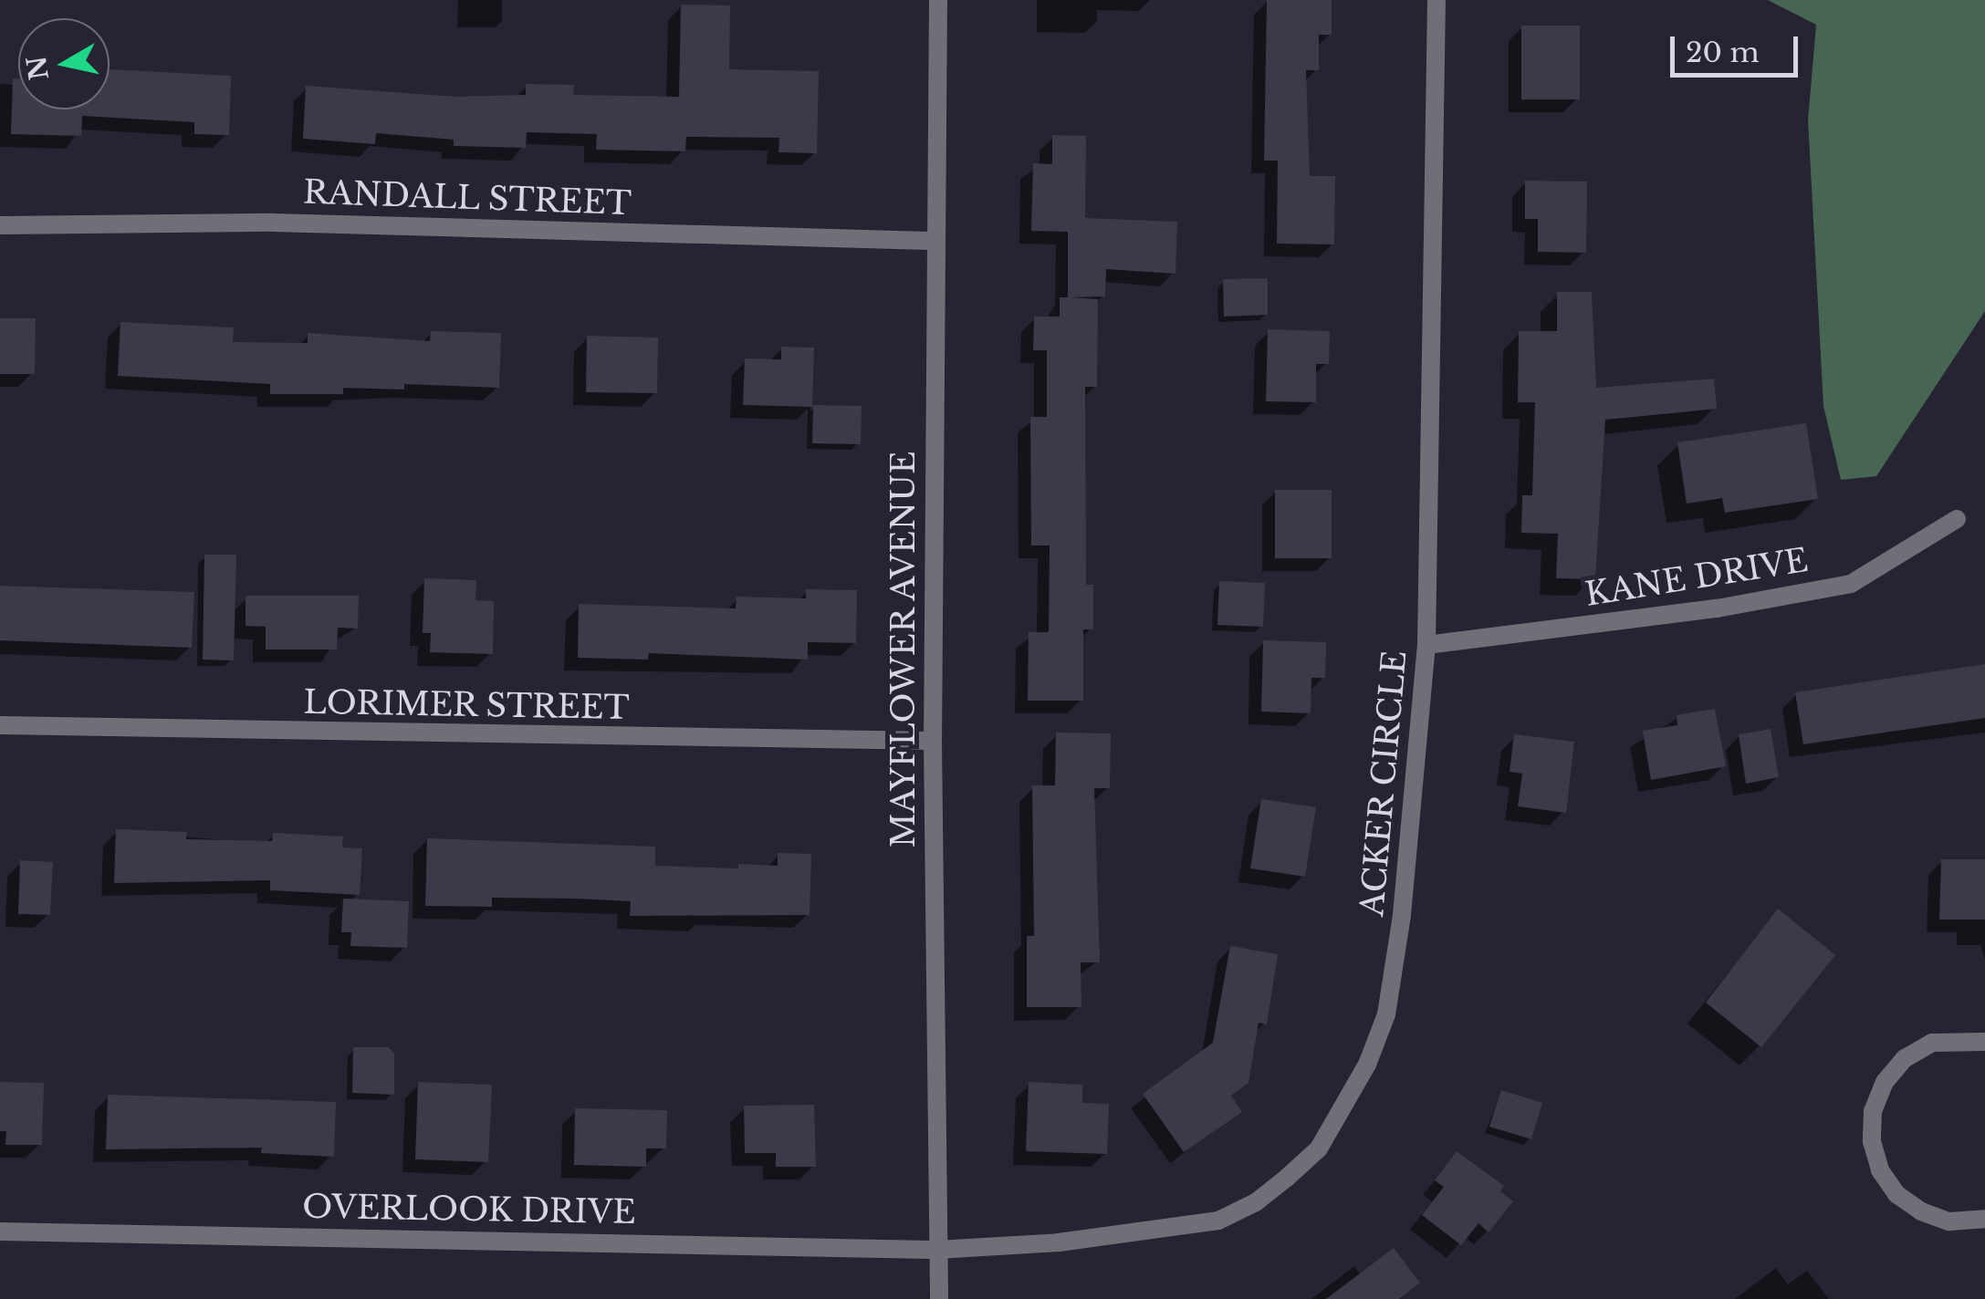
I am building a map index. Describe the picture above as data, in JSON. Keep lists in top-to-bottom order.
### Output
{
  "streets": {
    "street": [
      "RANDALL STREET",
      "KANE DRIVE",
      "MAYFLOWER AVENUE",
      "LORIMER STREET",
      "ACKER CIRCLE",
      "OVERLOOK DRIVE"
    ]
  },
  "crossings": [
    ["RANDALL STREET", "MAYFLOWER AVENUE"],
    ["KANE DRIVE", "ACKER CIRCLE"],
    ["MAYFLOWER AVENUE", "LORIMER STREET"],
    ["MAYFLOWER AVENUE", "ACKER CIRCLE"],
    ["MAYFLOWER AVENUE", "OVERLOOK DRIVE"],
    ["ACKER CIRCLE", "OVERLOOK DRIVE"]
  ],
  "scale_bar": "20 m",
  "north": "left"
}
